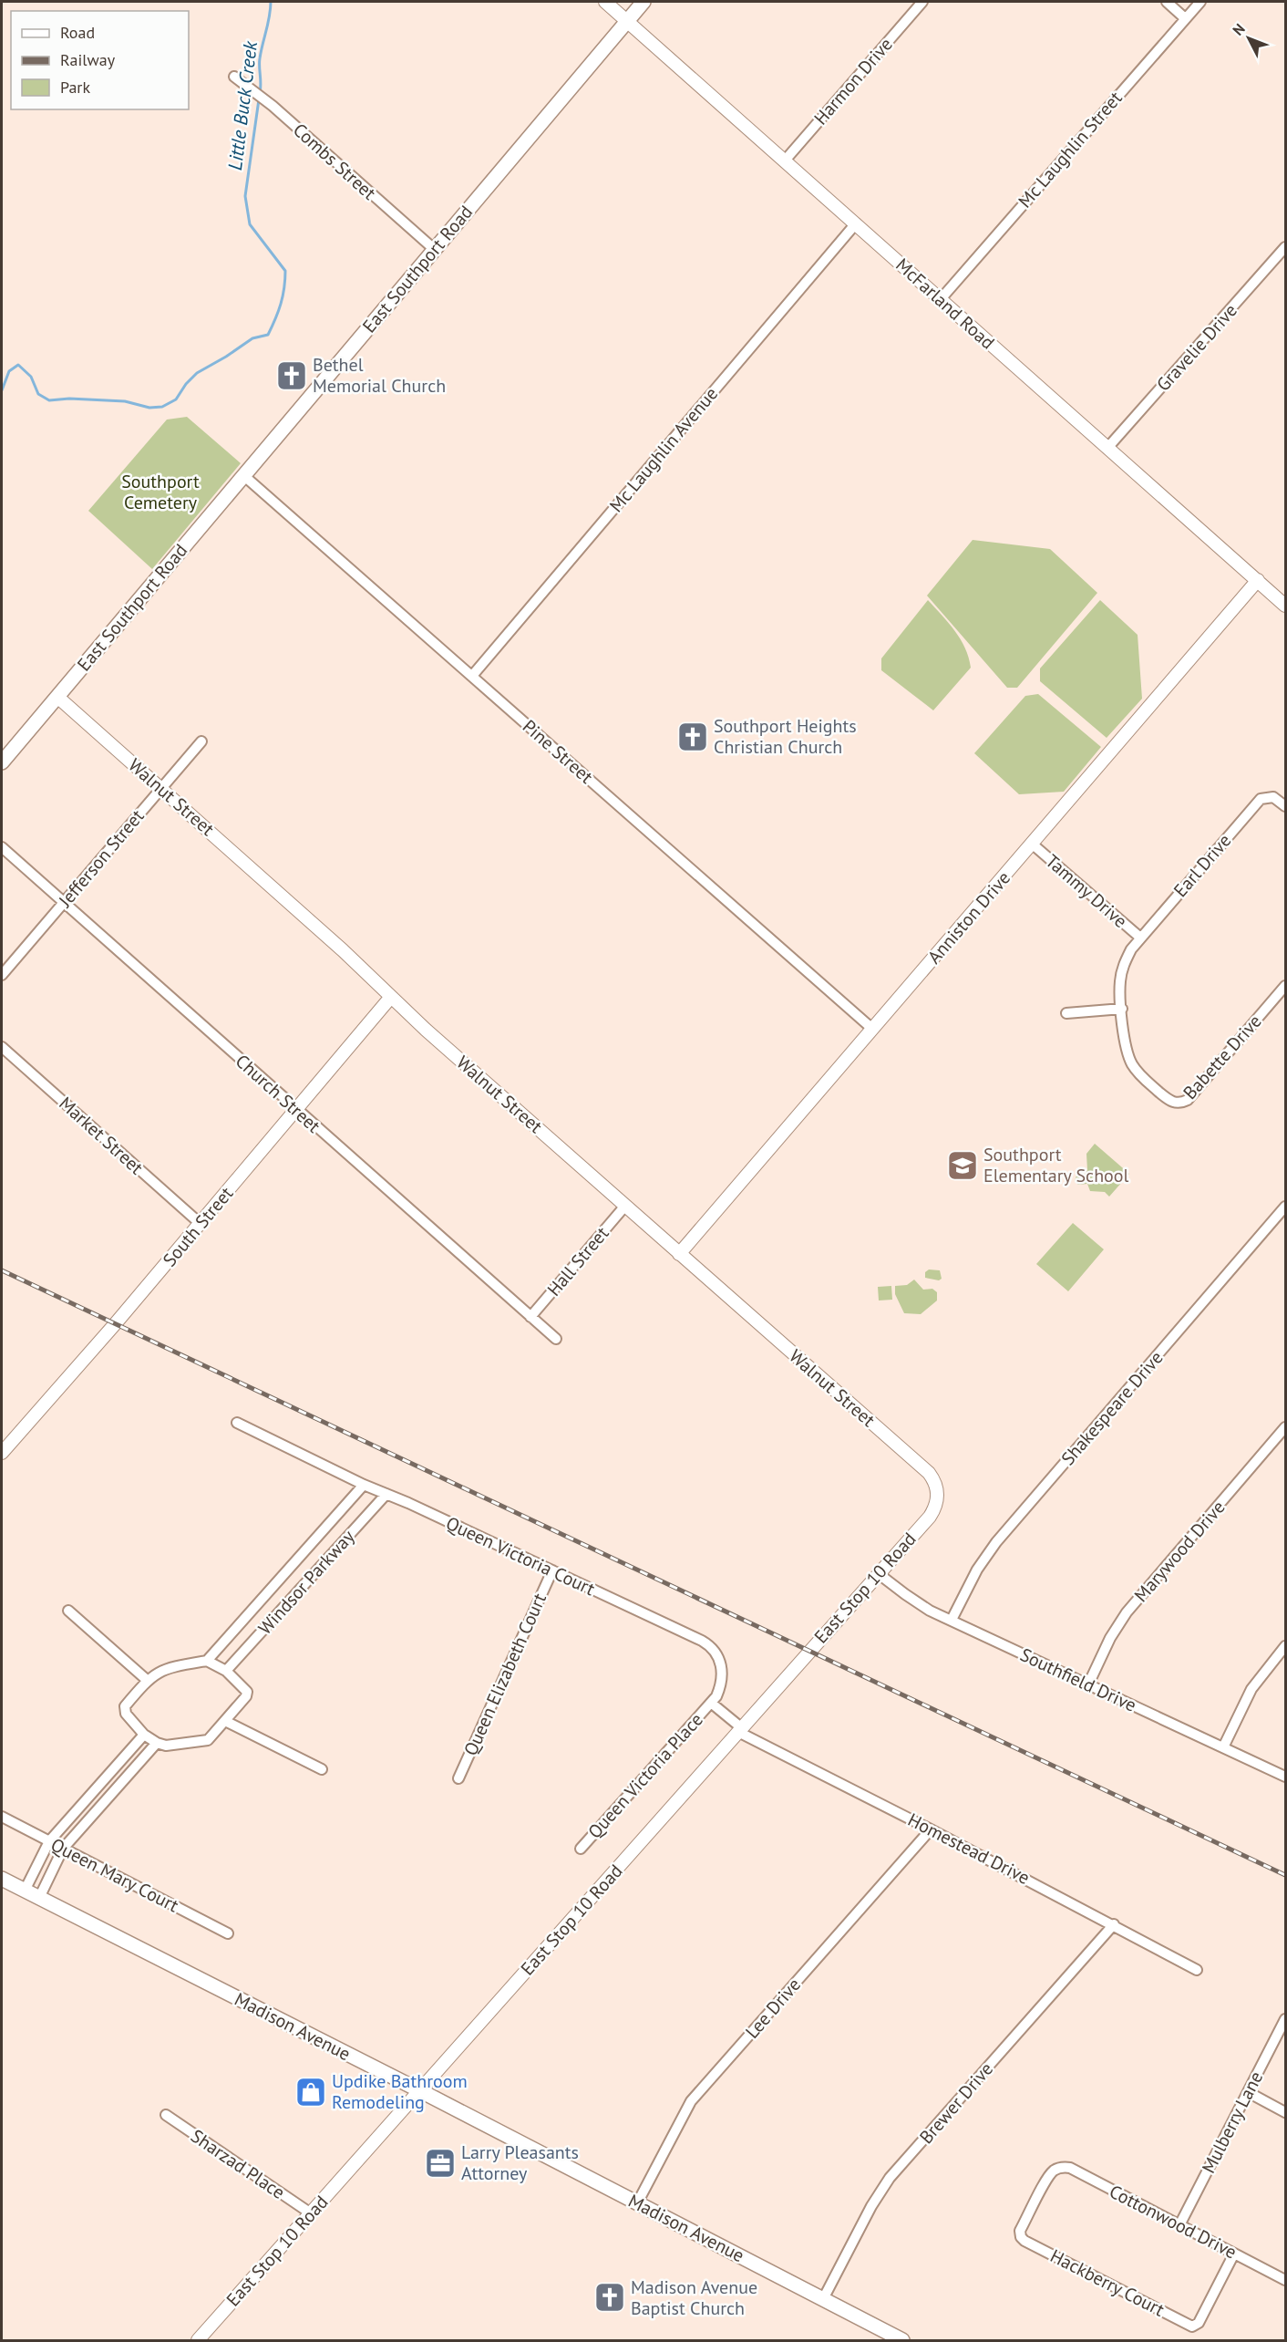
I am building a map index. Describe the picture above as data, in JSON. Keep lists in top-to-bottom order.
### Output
{
  "streets": {
    "main road": ["East Southport Road", "Madison Avenue"],
    "street": [
      "Harmon Drive",
      "Mc Laughlin Street",
      "Combs Street",
      "McFarland Road",
      "Gravelie Drive",
      "Mc Laughlin Avenue",
      "Pine Street",
      "Walnut Street",
      "Jefferson Street",
      "Earl Drive",
      "Tammy Drive",
      "Anniston Drive",
      "Babette Drive",
      "Church Street",
      "Market Street",
      "South Street",
      "Hall Street",
      "Shakespeare Drive",
      "Marywood Drive",
      "Queen Victoria Court",
      "Windsor Parkway",
      "East Stop 10 Road",
      "Queen Elizabeth Court",
      "Southfield Drive",
      "Queen Victoria Place",
      "Homestead Drive",
      "Queen Mary Court",
      "Lee Drive",
      "Brewer Drive",
      "Mulberry Lane",
      "Sharzad Place",
      "Cottonwood Drive",
      "Hackberry Court"
    ]
  },
  "crossings": [
    ["Harmon Drive", "McFarland Road"],
    ["Mc Laughlin Street", "McFarland Road"],
    ["Combs Street", "East Southport Road"],
    ["East Southport Road", "McFarland Road"],
    ["East Southport Road", "Pine Street"],
    ["East Southport Road", "Walnut Street"],
    ["McFarland Road", "Gravelie Drive"],
    ["McFarland Road", "Mc Laughlin Avenue"],
    ["McFarland Road", "Anniston Drive"],
    ["Mc Laughlin Avenue", "Pine Street"],
    ["Pine Street", "Anniston Drive"],
    ["Walnut Street", "Jefferson Street"],
    ["Walnut Street", "Anniston Drive"],
    ["Walnut Street", "South Street"],
    ["Walnut Street", "Hall Street"],
    ["Walnut Street", "East Stop 10 Road"],
    ["Jefferson Street", "Church Street"],
    ["Earl Drive", "Tammy Drive"],
    ["Tammy Drive", "Anniston Drive"],
    ["Tammy Drive", "Babette Drive"],
    ["Church Street", "South Street"],
    ["Church Street", "Hall Street"],
    ["Market Street", "South Street"],
    ["Shakespeare Drive", "Southfield Drive"],
    ["Marywood Drive", "Southfield Drive"],
    ["Queen Victoria Court", "Windsor Parkway"],
    ["Queen Victoria Court", "Queen Elizabeth Court"],
    ["Queen Victoria Court", "Queen Victoria Place"],
    ["East Stop 10 Road", "Southfield Drive"],
    ["East Stop 10 Road", "Homestead Drive"],
    ["East Stop 10 Road", "Madison Avenue"],
    ["East Stop 10 Road", "Sharzad Place"],
    ["Homestead Drive", "Lee Drive"],
    ["Homestead Drive", "Brewer Drive"],
    ["Lee Drive", "Madison Avenue"],
    ["Madison Avenue", "Brewer Drive"],
    ["Mulberry Lane", "Cottonwood Drive"],
    ["Cottonwood Drive", "Hackberry Court"]
  ],
  "water": ["Little Buck Creek"],
  "parks": ["Southport Cemetery"],
  "places": {
    "church": ["Bethel Memorial Church", "Southport Heights Christian Church", "Madison Avenue Baptist Church"],
    "school or university": ["Southport Elementary School"],
    "shop": ["Updike Bathroom Remodeling"],
    "office": ["Larry Pleasants Attorney"]
  },
  "legend": ["Road", "Railway", "Park"],
  "north": "top left"
}
